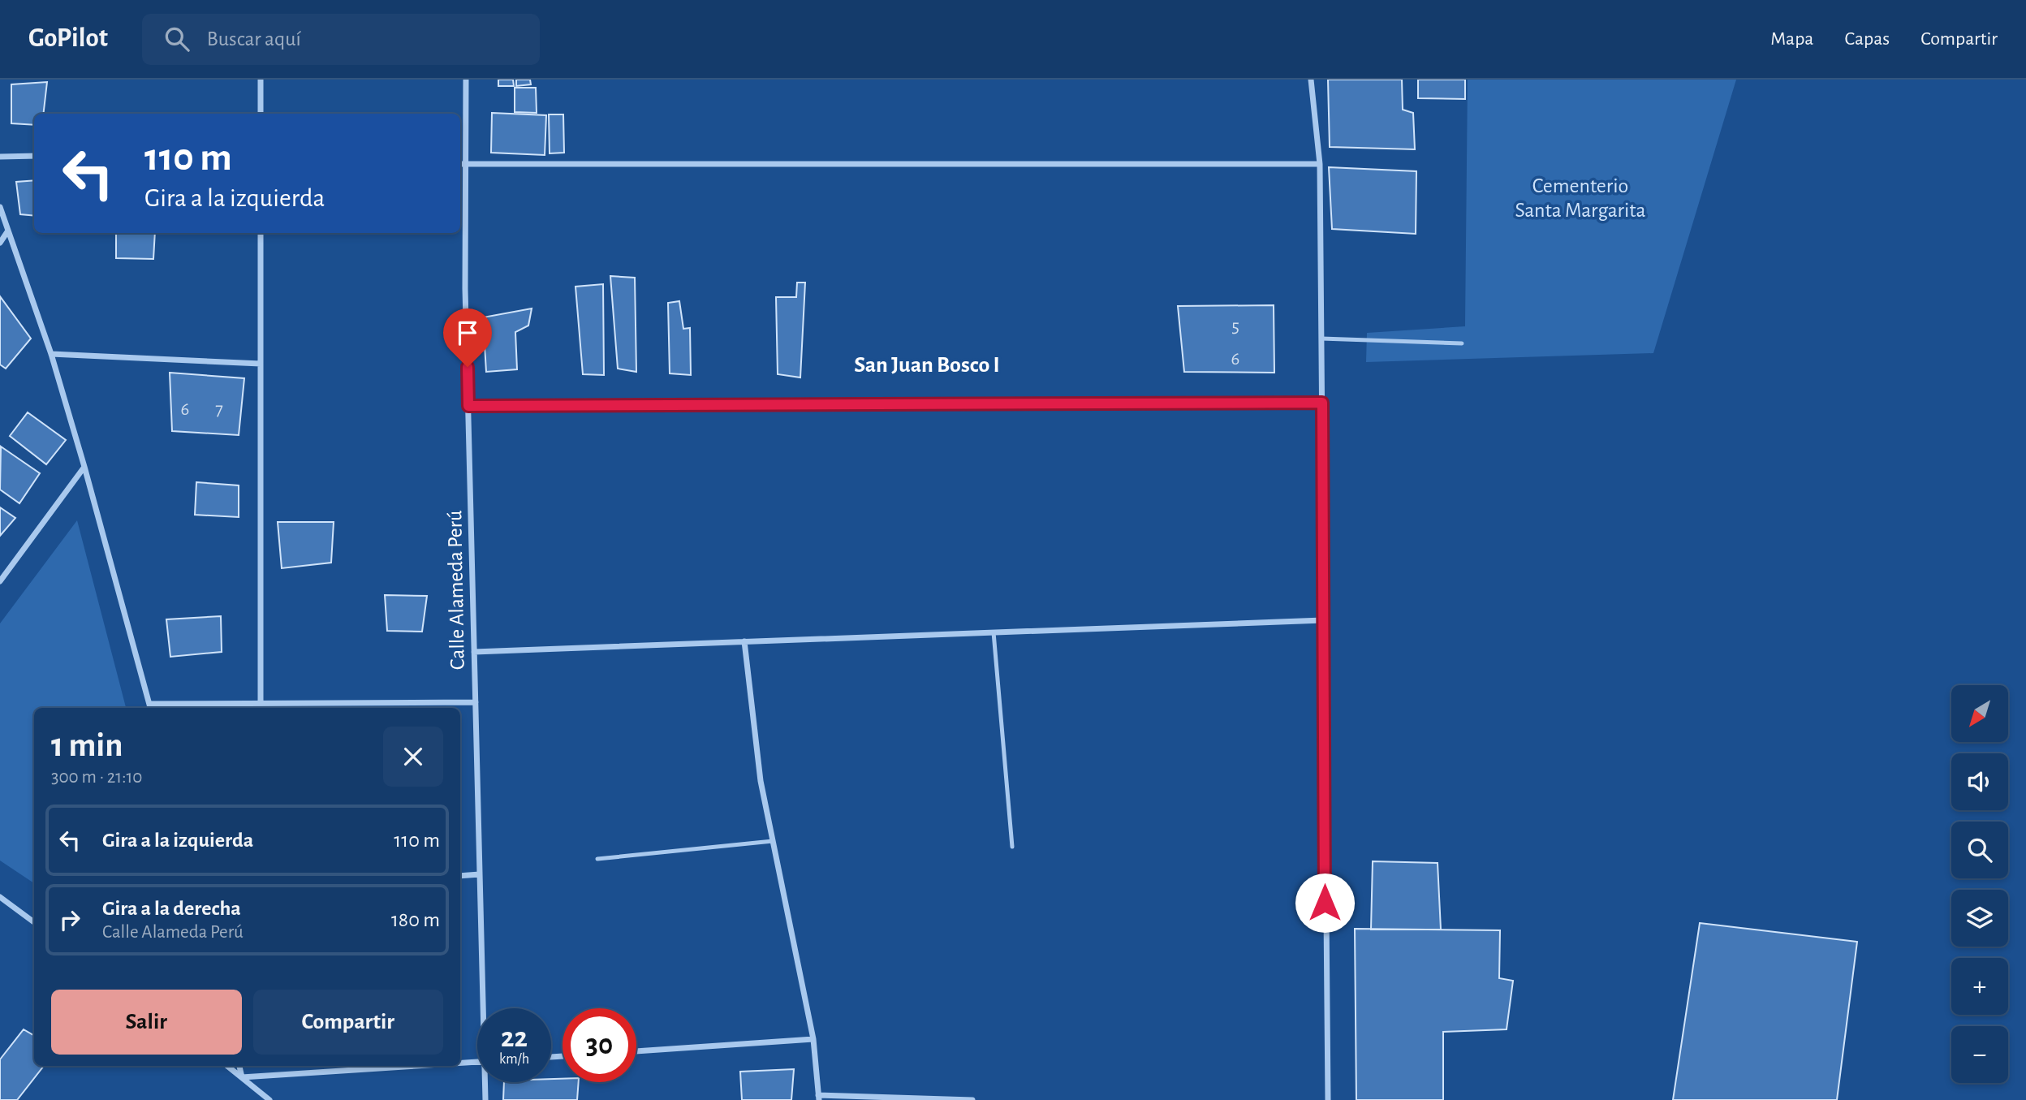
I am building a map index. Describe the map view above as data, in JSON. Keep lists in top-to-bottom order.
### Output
{
  "streets": {
    "street": ["Calle Alameda Perú"]
  },
  "districts": ["San Juan Bosco I"],
  "parks": ["Cementerio Santa Margarita"],
  "house_numbers": [
    "5",
    "6",
    "6",
    "7"
  ],
  "north": "bottom left",
  "page": {
    "header": "GoPilot",
    "search": "Buscar aquí",
    "nav": ["Mapa", "Capas", "Compartir"],
    "turn": ["110 m", "Gira a la izquierda"],
    "map_buttons": ["+", "−"],
    "heading": ["1 min", "300 m · 21:10"],
    "list": [
      {
        "name": "Gira a la izquierda",
        "value": "110 m"
      },
      {
        "name": "Gira a la derecha",
        "note": "Calle Alameda Perú",
        "value": "180 m"
      }
    ],
    "buttons": ["Salir", "Compartir"],
    "speed": "22 km/h",
    "limit": "30"
  }
}
